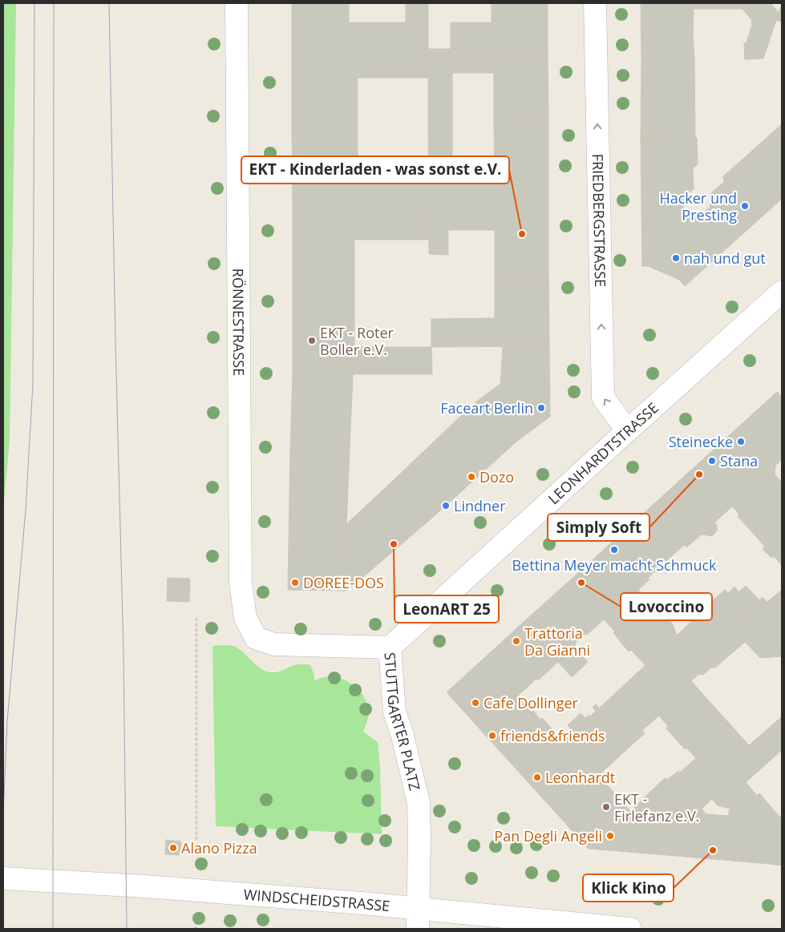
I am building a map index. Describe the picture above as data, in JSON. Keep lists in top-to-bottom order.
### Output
{
  "streets": {
    "street": [
      "FRIEDBERGSTRASSE",
      "RÖNNESTRASSE",
      "LEONHARDTSTRASSE",
      "STUTTGARTER PLATZ",
      "WINDSCHEIDSTRASSE"
    ]
  },
  "crossings": [
    ["FRIEDBERGSTRASSE", "LEONHARDTSTRASSE"],
    ["RÖNNESTRASSE", "STUTTGARTER PLATZ"],
    ["LEONHARDTSTRASSE", "STUTTGARTER PLATZ"],
    ["STUTTGARTER PLATZ", "WINDSCHEIDSTRASSE"]
  ],
  "one_way": ["FRIEDBERGSTRASSE"],
  "places": [
    "Hacker und Presting",
    "EKT - Kinderladen - was sonst e.V.",
    "nah und gut",
    "EKT - Roter Boller e.V.",
    "Faceart Berlin",
    "Steinecke",
    "Stana",
    "Simply Soft",
    "Dozo",
    "Lindner",
    "LeonART 25",
    "Bettina Meyer macht Schmuck",
    "DOREE-DOS",
    "Lovoccino",
    "Trattoria Da Gianni",
    "Cafe Dollinger",
    "friends&friends",
    "Leonhardt",
    "EKT - Firlefanz e.V.",
    "Pan Degli Angeli",
    "Alano Pizza",
    "Klick Kino"
  ]
}
